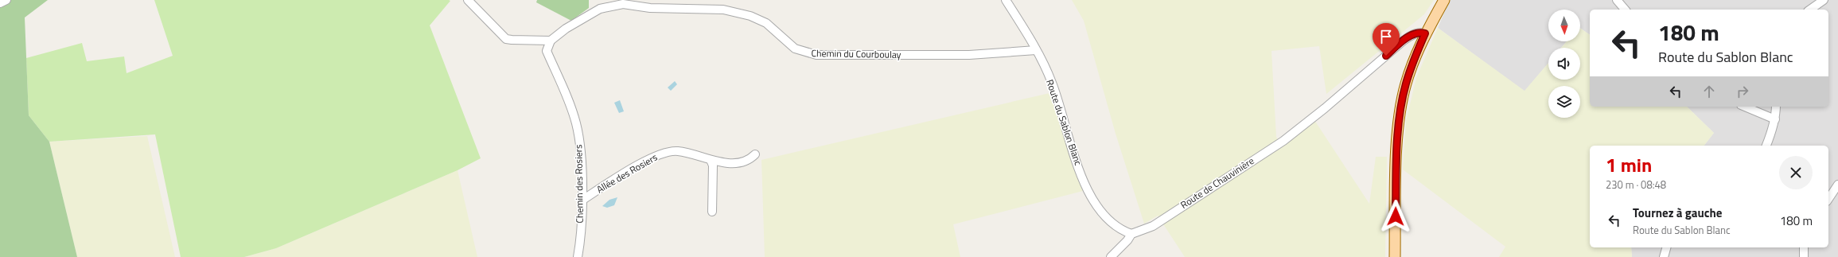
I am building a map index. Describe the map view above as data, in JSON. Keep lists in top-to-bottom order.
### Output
{
  "streets": {
    "street": [
      "Chemin du Courboulay",
      "Route du Sablon Blanc",
      "Allée des Rosiers",
      "Route de Chauvinière",
      "Chemin des Rosiers"
    ]
  },
  "crossings": [
    ["Chemin du Courboulay", "Route du Sablon Blanc"],
    ["Chemin du Courboulay", "Chemin des Rosiers"],
    ["Route du Sablon Blanc", "Route de Chauvinière"],
    ["Allée des Rosiers", "Chemin des Rosiers"]
  ],
  "north": "bottom",
  "page": {
    "turn": ["180 m", "Route du Sablon Blanc"],
    "heading": ["1 min", "230 m · 08:48"],
    "list": [
      {
        "name": "Tournez à gauche",
        "note": "Route du Sablon Blanc",
        "value": "180 m"
      }
    ]
  }
}
